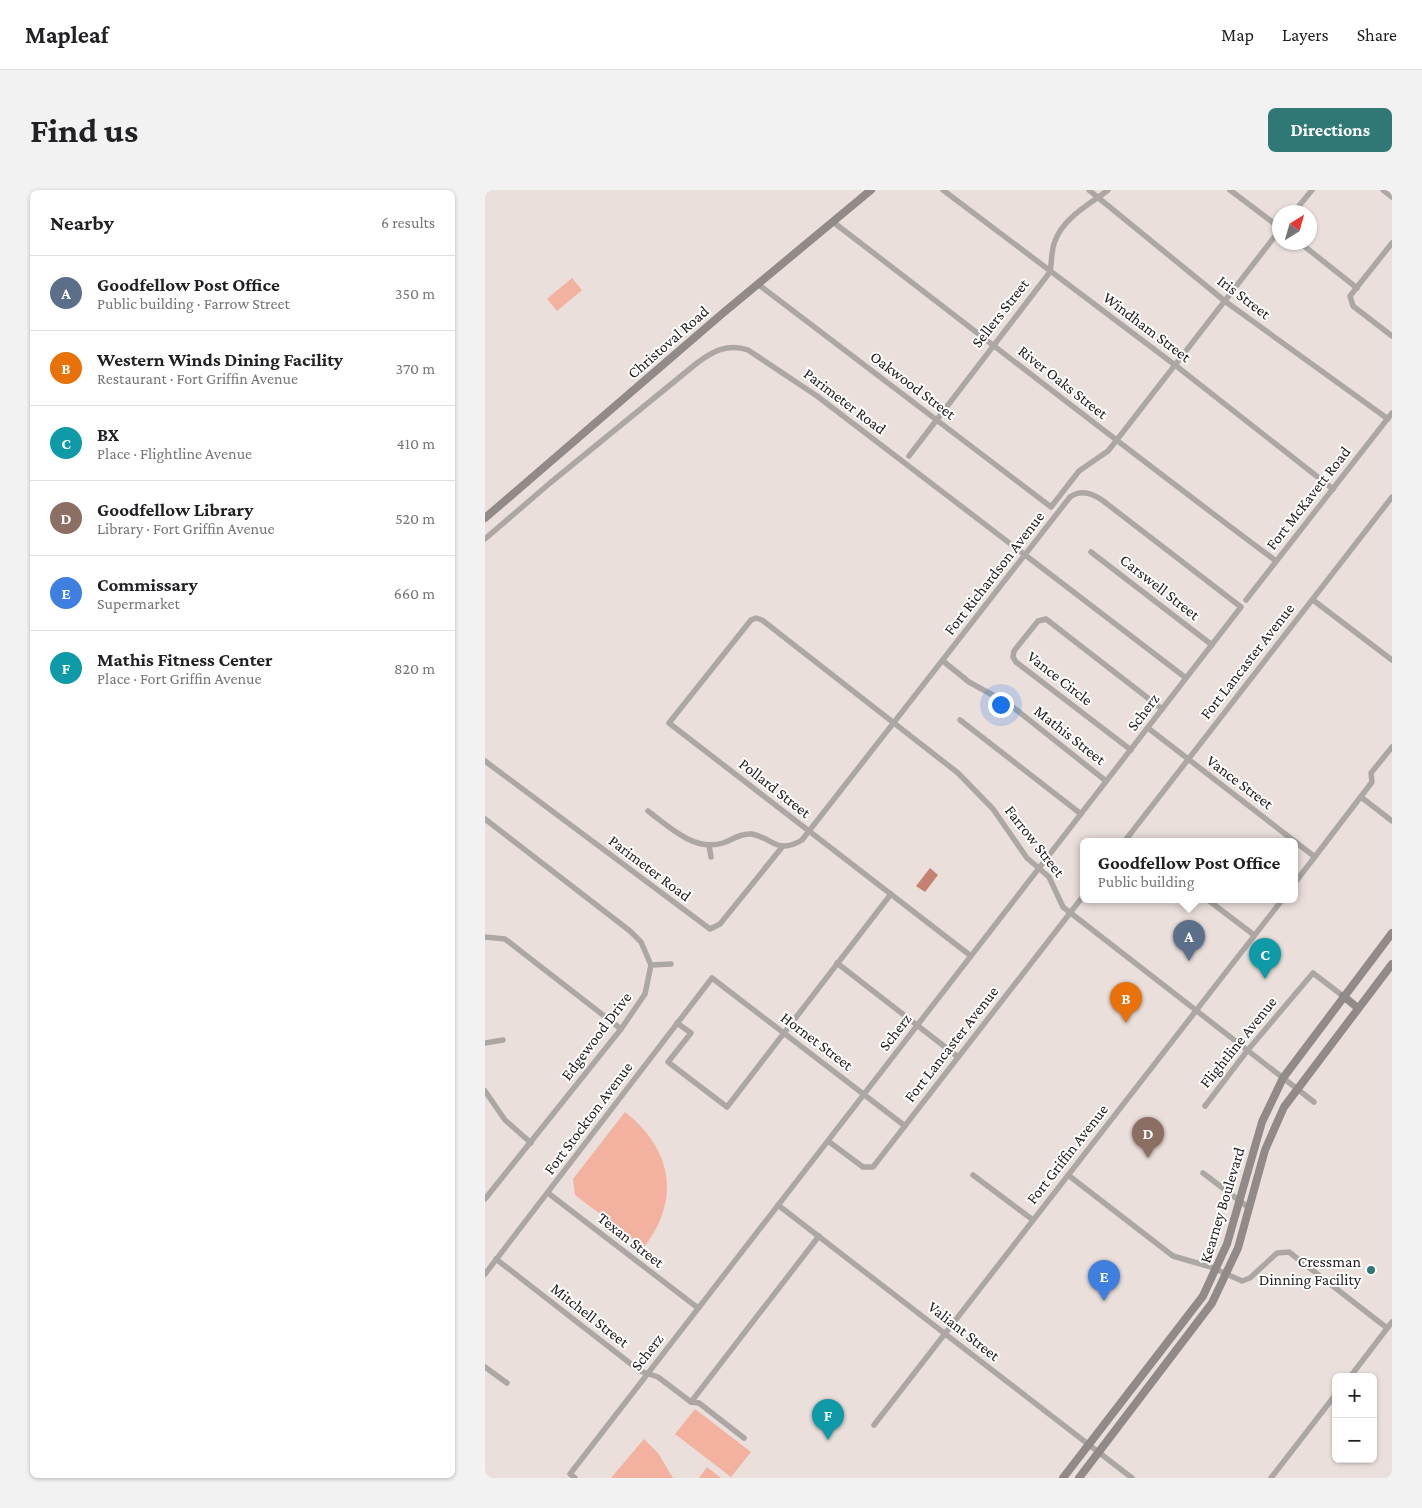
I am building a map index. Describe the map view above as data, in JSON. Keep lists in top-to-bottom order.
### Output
{
  "streets": {
    "street": [
      "Iris Street",
      "Sellers Street",
      "Windham Street",
      "Christoval Road",
      "River Oaks Street",
      "Oakwood Street",
      "Parimeter Road",
      "Fort McKavett Road",
      "Fort Richardson Avenue",
      "Carswell Street",
      "Fort Lancaster Avenue",
      "Vance Circle",
      "Scherz",
      "Mathis Street",
      "Vance Street",
      "Pollard Street",
      "Farrow Street",
      "Edgewood Drive",
      "Hornet Street",
      "Flightline Avenue",
      "Fort Stockton Avenue",
      "Fort Griffin Avenue",
      "Kearney Boulevard",
      "Texan Street",
      "Mitchell Street",
      "Valiant Street"
    ]
  },
  "crossings": [
    ["Iris Street", "Sellers Street"],
    ["Iris Street", "Fort McKavett Road"],
    ["Sellers Street", "Windham Street"],
    ["Sellers Street", "River Oaks Street"],
    ["Sellers Street", "Oakwood Street"],
    ["Windham Street", "Fort McKavett Road"],
    ["Christoval Road", "River Oaks Street"],
    ["Christoval Road", "Oakwood Street"],
    ["River Oaks Street", "Oakwood Street"],
    ["River Oaks Street", "Fort McKavett Road"],
    ["Parimeter Road", "Fort Richardson Avenue"],
    ["Parimeter Road", "Scherz"],
    ["Fort Richardson Avenue", "Scherz"],
    ["Fort Richardson Avenue", "Mathis Street"],
    ["Fort Richardson Avenue", "Pollard Street"],
    ["Fort Richardson Avenue", "Farrow Street"],
    ["Carswell Street", "Scherz"],
    ["Fort Lancaster Avenue", "Scherz"],
    ["Fort Lancaster Avenue", "Vance Street"],
    ["Fort Lancaster Avenue", "Farrow Street"],
    ["Fort Lancaster Avenue", "Hornet Street"],
    ["Vance Circle", "Scherz"],
    ["Scherz", "Mathis Street"],
    ["Scherz", "Vance Street"],
    ["Scherz", "Pollard Street"],
    ["Scherz", "Farrow Street"],
    ["Scherz", "Hornet Street"],
    ["Scherz", "Texan Street"],
    ["Scherz", "Mitchell Street"],
    ["Scherz", "Valiant Street"],
    ["Pollard Street", "Farrow Street"],
    ["Farrow Street", "Flightline Avenue"],
    ["Farrow Street", "Fort Griffin Avenue"],
    ["Farrow Street", "Kearney Boulevard"],
    ["Hornet Street", "Fort Stockton Avenue"],
    ["Flightline Avenue", "Kearney Boulevard"],
    ["Fort Stockton Avenue", "Texan Street"],
    ["Fort Stockton Avenue", "Mitchell Street"],
    ["Fort Griffin Avenue", "Valiant Street"],
    ["Kearney Boulevard", "Valiant Street"]
  ],
  "places": ["Cressman Dinning Facility"],
  "north": "top right",
  "page": {
    "header": "Mapleaf",
    "nav": ["Map", "Layers", "Share"],
    "buttons": "Directions",
    "title": "Find us",
    "heading": ["Nearby", "6 results"],
    "list": [
      {
        "mark": "A",
        "name": "Goodfellow Post Office",
        "note": "Public building · Farrow Street",
        "value": "350 m"
      },
      {
        "mark": "B",
        "name": "Western Winds Dining Facility",
        "note": "Restaurant · Fort Griffin Avenue",
        "value": "370 m"
      },
      {
        "mark": "C",
        "name": "BX",
        "note": "Place · Flightline Avenue",
        "value": "410 m"
      },
      {
        "mark": "D",
        "name": "Goodfellow Library",
        "note": "Library · Fort Griffin Avenue",
        "value": "520 m"
      },
      {
        "mark": "E",
        "name": "Commissary",
        "note": "Supermarket",
        "value": "660 m"
      },
      {
        "mark": "F",
        "name": "Mathis Fitness Center",
        "note": "Place · Fort Griffin Avenue",
        "value": "820 m"
      }
    ],
    "popup": ["Goodfellow Post Office", "Public building"],
    "pins": [
      "A",
      "C",
      "B",
      "D",
      "E",
      "F"
    ],
    "map_buttons": ["+", "−"]
  }
}
